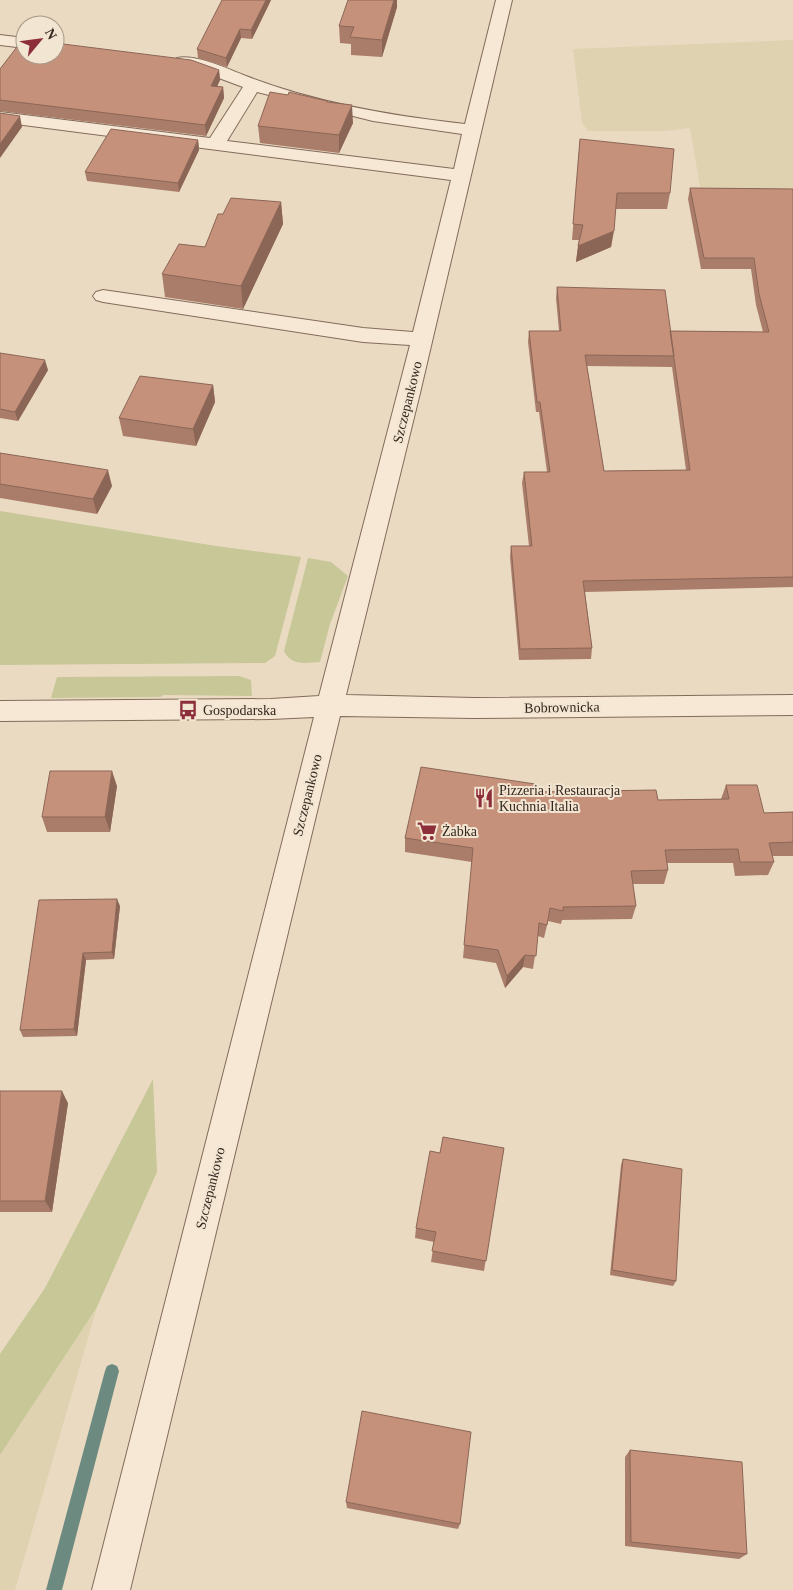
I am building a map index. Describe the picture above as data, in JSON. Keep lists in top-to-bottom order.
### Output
{
  "streets": {
    "street": ["Szczepankowo", "Bobrownicka"]
  },
  "crossings": [
    ["Szczepankowo", "Bobrownicka"]
  ],
  "places": {
    "bus stop": ["Gospodarska"],
    "restaurant": ["Pizzeria i Restauracja Kuchnia Italia"],
    "supermarket": ["Żabka"]
  },
  "north": "top right"
}
